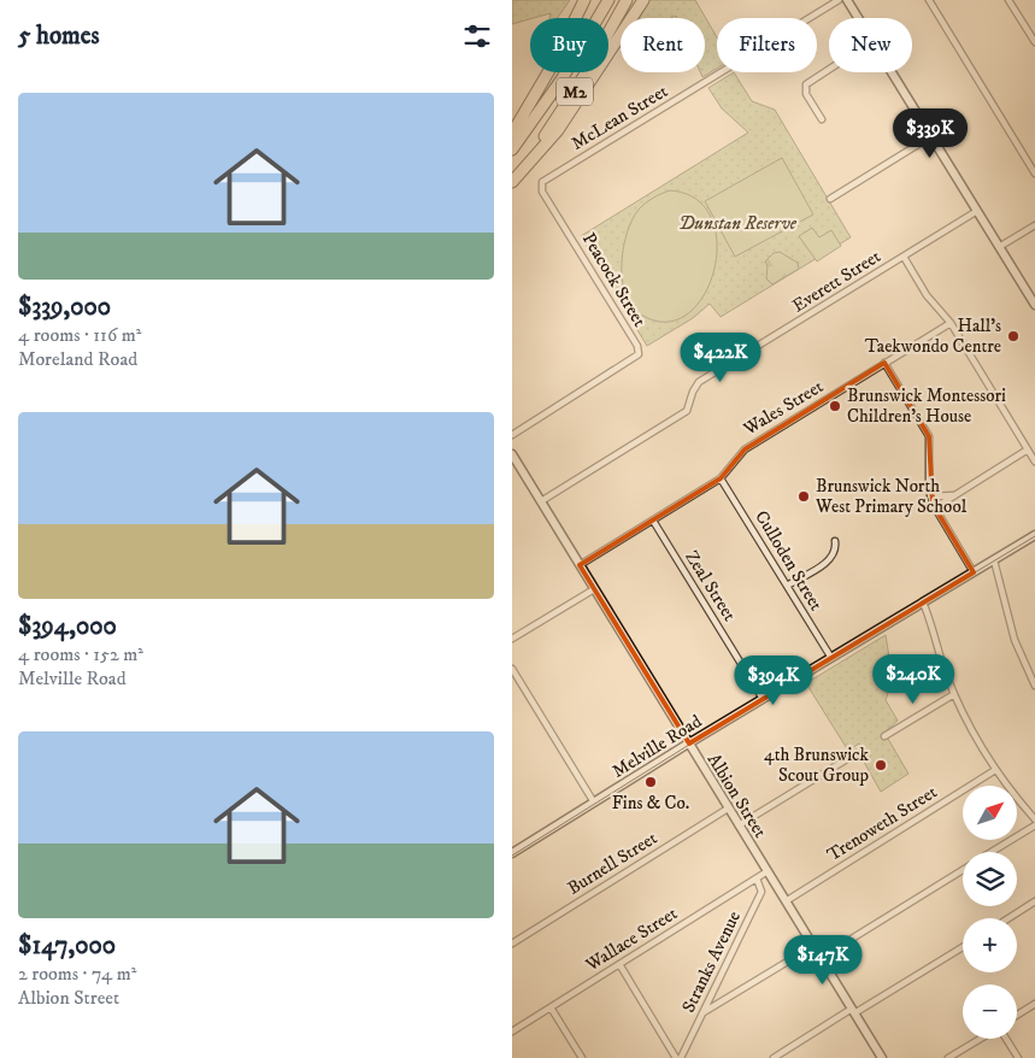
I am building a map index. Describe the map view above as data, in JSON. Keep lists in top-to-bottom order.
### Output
{
  "streets": {
    "highway": ["M2"],
    "main road": ["Melville Road", "Albion Street"],
    "street": [
      "McLean Street",
      "Peacock Street",
      "Everett Street",
      "Wales Street",
      "Culloden Street",
      "Zeal Street",
      "Trenoweth Street",
      "Burnell Street",
      "Wallace Street",
      "Stranks Avenue"
    ]
  },
  "crossings": [
    ["McLean Street", "Peacock Street"],
    ["Everett Street", "Albion Street"],
    ["Wales Street", "Culloden Street"],
    ["Wales Street", "Zeal Street"],
    ["Wales Street", "Albion Street"],
    ["Culloden Street", "Melville Road"],
    ["Zeal Street", "Melville Road"],
    ["Melville Road", "Albion Street"],
    ["Albion Street", "Trenoweth Street"],
    ["Albion Street", "Burnell Street"],
    ["Albion Street", "Wallace Street"],
    ["Wallace Street", "Stranks Avenue"]
  ],
  "parks": ["Dunstan Reserve"],
  "places": [
    "Hall's Taekwondo Centre",
    "Brunswick Montessori Children's House",
    "Brunswick North West Primary School",
    "4th Brunswick Scout Group",
    "Fins & Co."
  ],
  "north": "top right",
  "page": {
    "heading": "5 homes",
    "chip": [
      "Buy",
      "Rent",
      "Filters",
      "New"
    ],
    "list": [
      {
        "name": "$339,000",
        "note": "4 rooms · 116 m² · Moreland Road"
      },
      {
        "name": "$394,000",
        "note": "4 rooms · 152 m² · Melville Road"
      },
      {
        "name": "$147,000",
        "note": "2 rooms · 74 m² · Albion Street"
      }
    ],
    "price": [
      "$339K",
      "$422K",
      "$240K",
      "$394K",
      "$147K"
    ],
    "map_buttons": ["+", "−"]
  }
}
